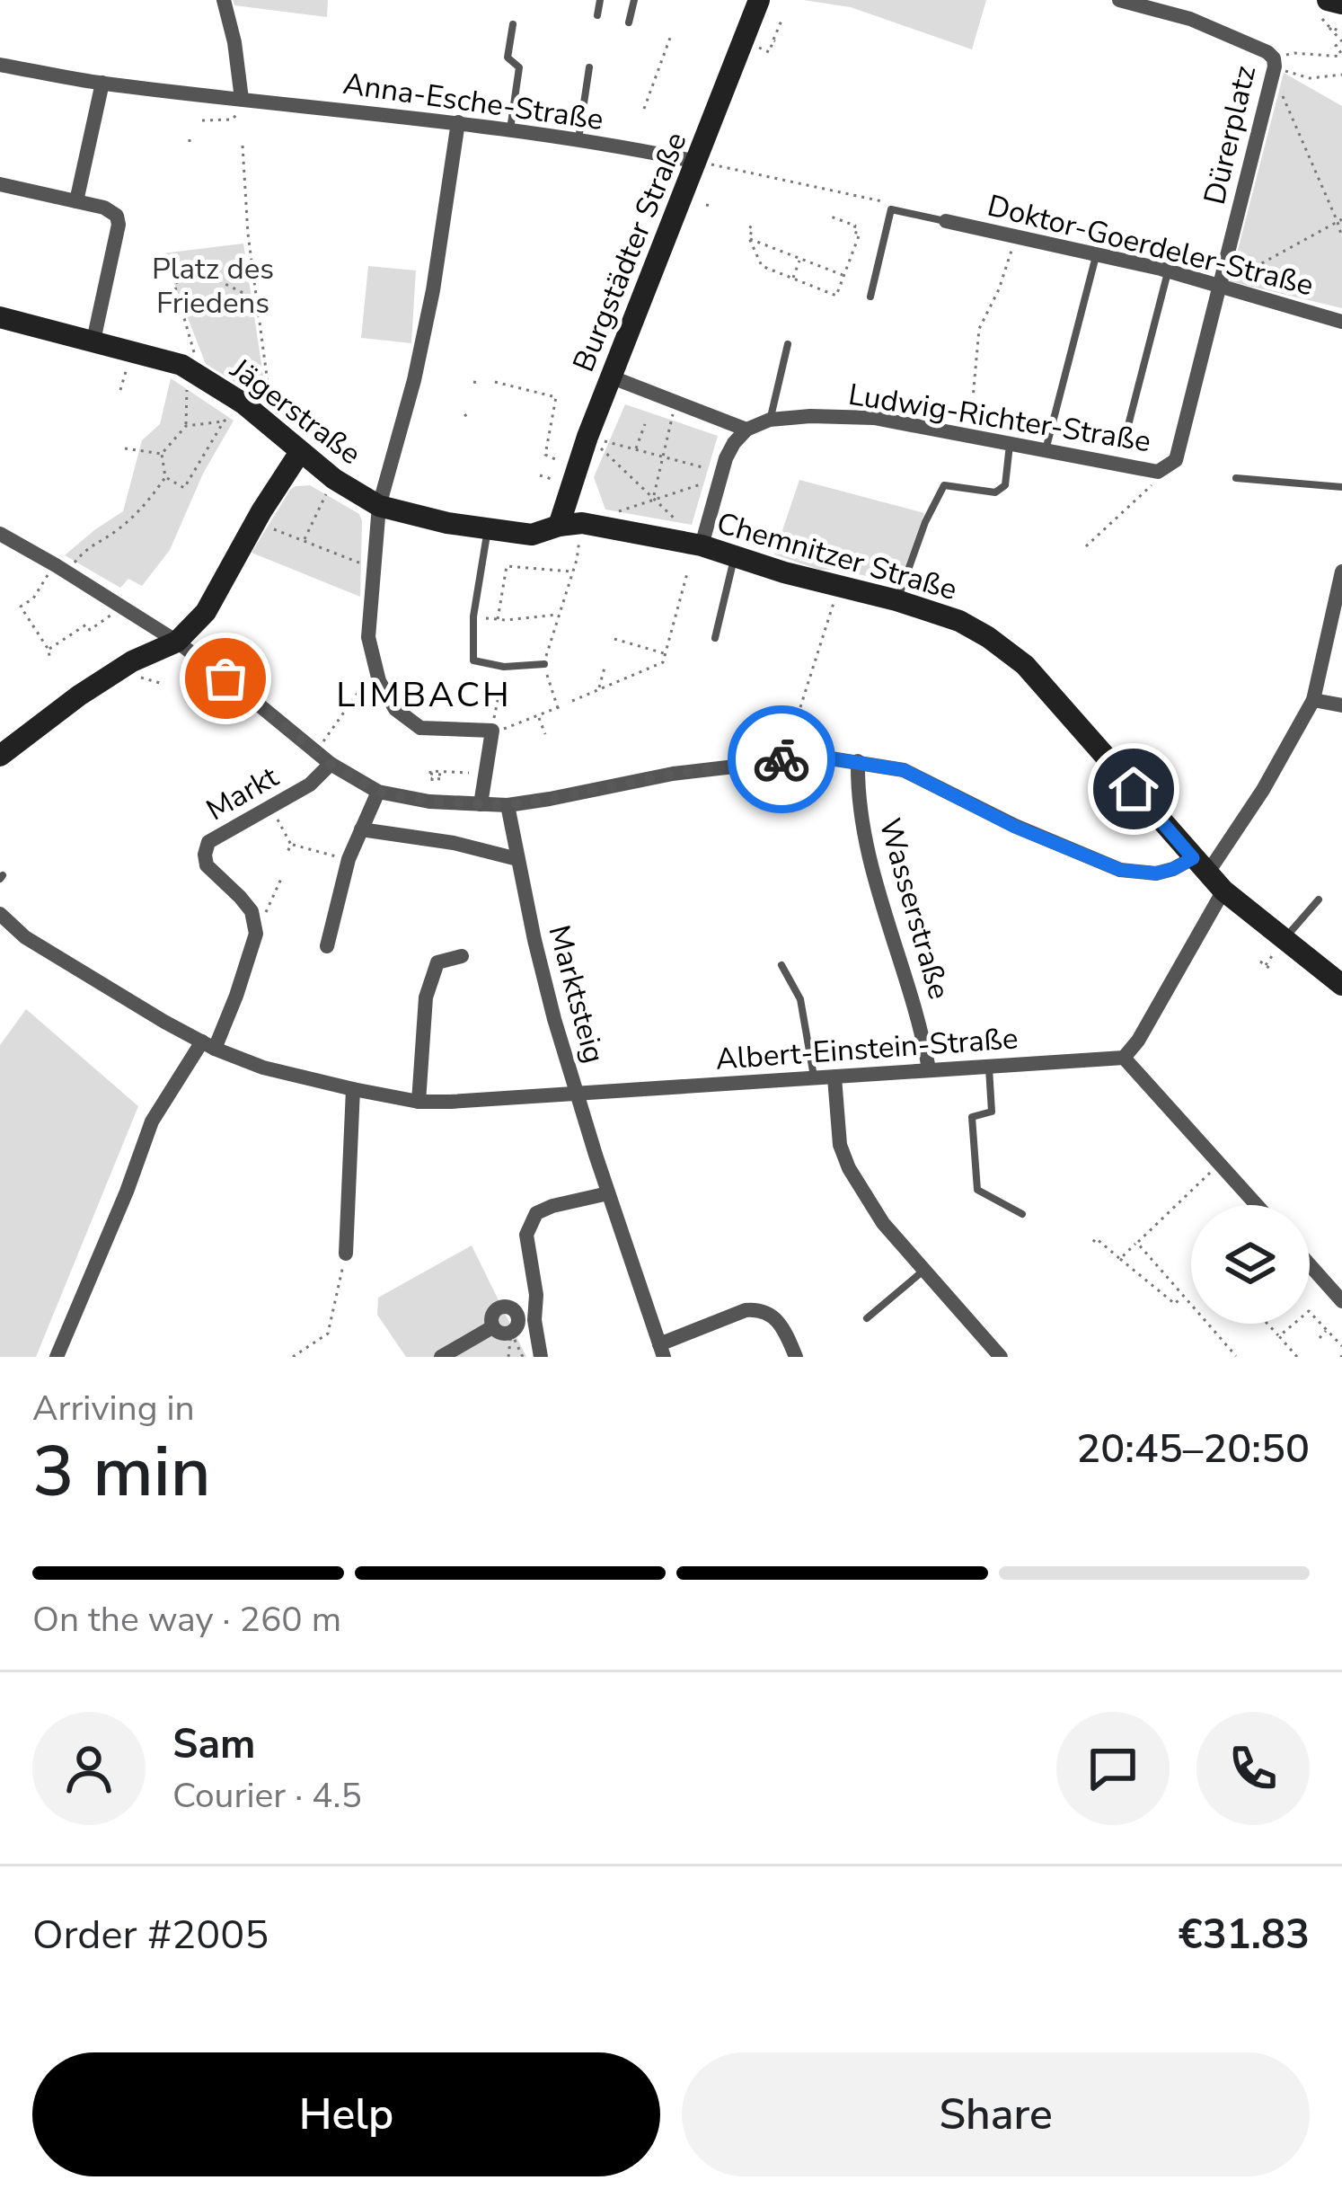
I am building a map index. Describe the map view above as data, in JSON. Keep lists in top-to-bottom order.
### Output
{
  "streets": {
    "main road": ["Burgstädter Straße", "Jägerstraße", "Chemnitzer Straße"],
    "street": [
      "Anna-Esche-Straße",
      "Dürerplatz",
      "Doktor-Goerdeler-Straße",
      "Ludwig-Richter-Straße",
      "Markt",
      "Wasserstraße",
      "Marktsteig",
      "Albert-Einstein-Straße"
    ]
  },
  "crossings": [
    ["Anna-Esche-Straße", "Burgstädter Straße"],
    ["Dürerplatz", "Doktor-Goerdeler-Straße"],
    ["Dürerplatz", "Ludwig-Richter-Straße"],
    ["Burgstädter Straße", "Jägerstraße"],
    ["Burgstädter Straße", "Chemnitzer Straße"],
    ["Jägerstraße", "Chemnitzer Straße"],
    ["Wasserstraße", "Albert-Einstein-Straße"],
    ["Marktsteig", "Albert-Einstein-Straße"]
  ],
  "districts": ["LIMBACH"],
  "parks": ["Platz des Friedens"],
  "page": {
    "heading": ["3 min", "Arriving in", "20:45–20:50"],
    "panel": [
      "Sam",
      "Courier · 4.5",
      "Order #2005",
      "€31.83"
    ],
    "bar": "On the way · 260 m",
    "buttons": ["Help", "Share"]
  }
}
